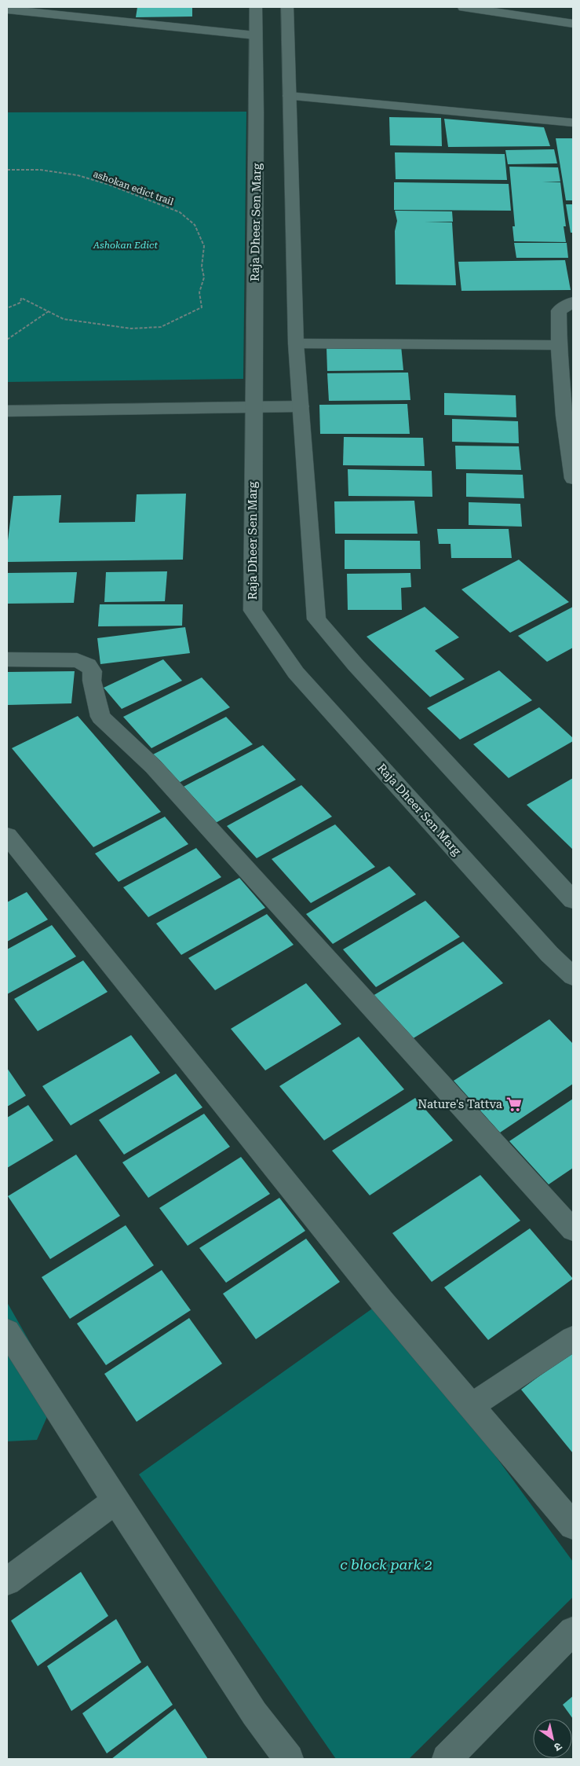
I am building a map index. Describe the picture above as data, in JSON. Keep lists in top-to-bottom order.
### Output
{
  "streets": {
    "street": ["Raja Dheer Sen Marg"],
    "path": ["ashokan edict trail"]
  },
  "parks": ["Ashokan Edict", "c block park 2"],
  "places": {
    "supermarket": ["Nature's Tattva"]
  },
  "north": "bottom right"
}
